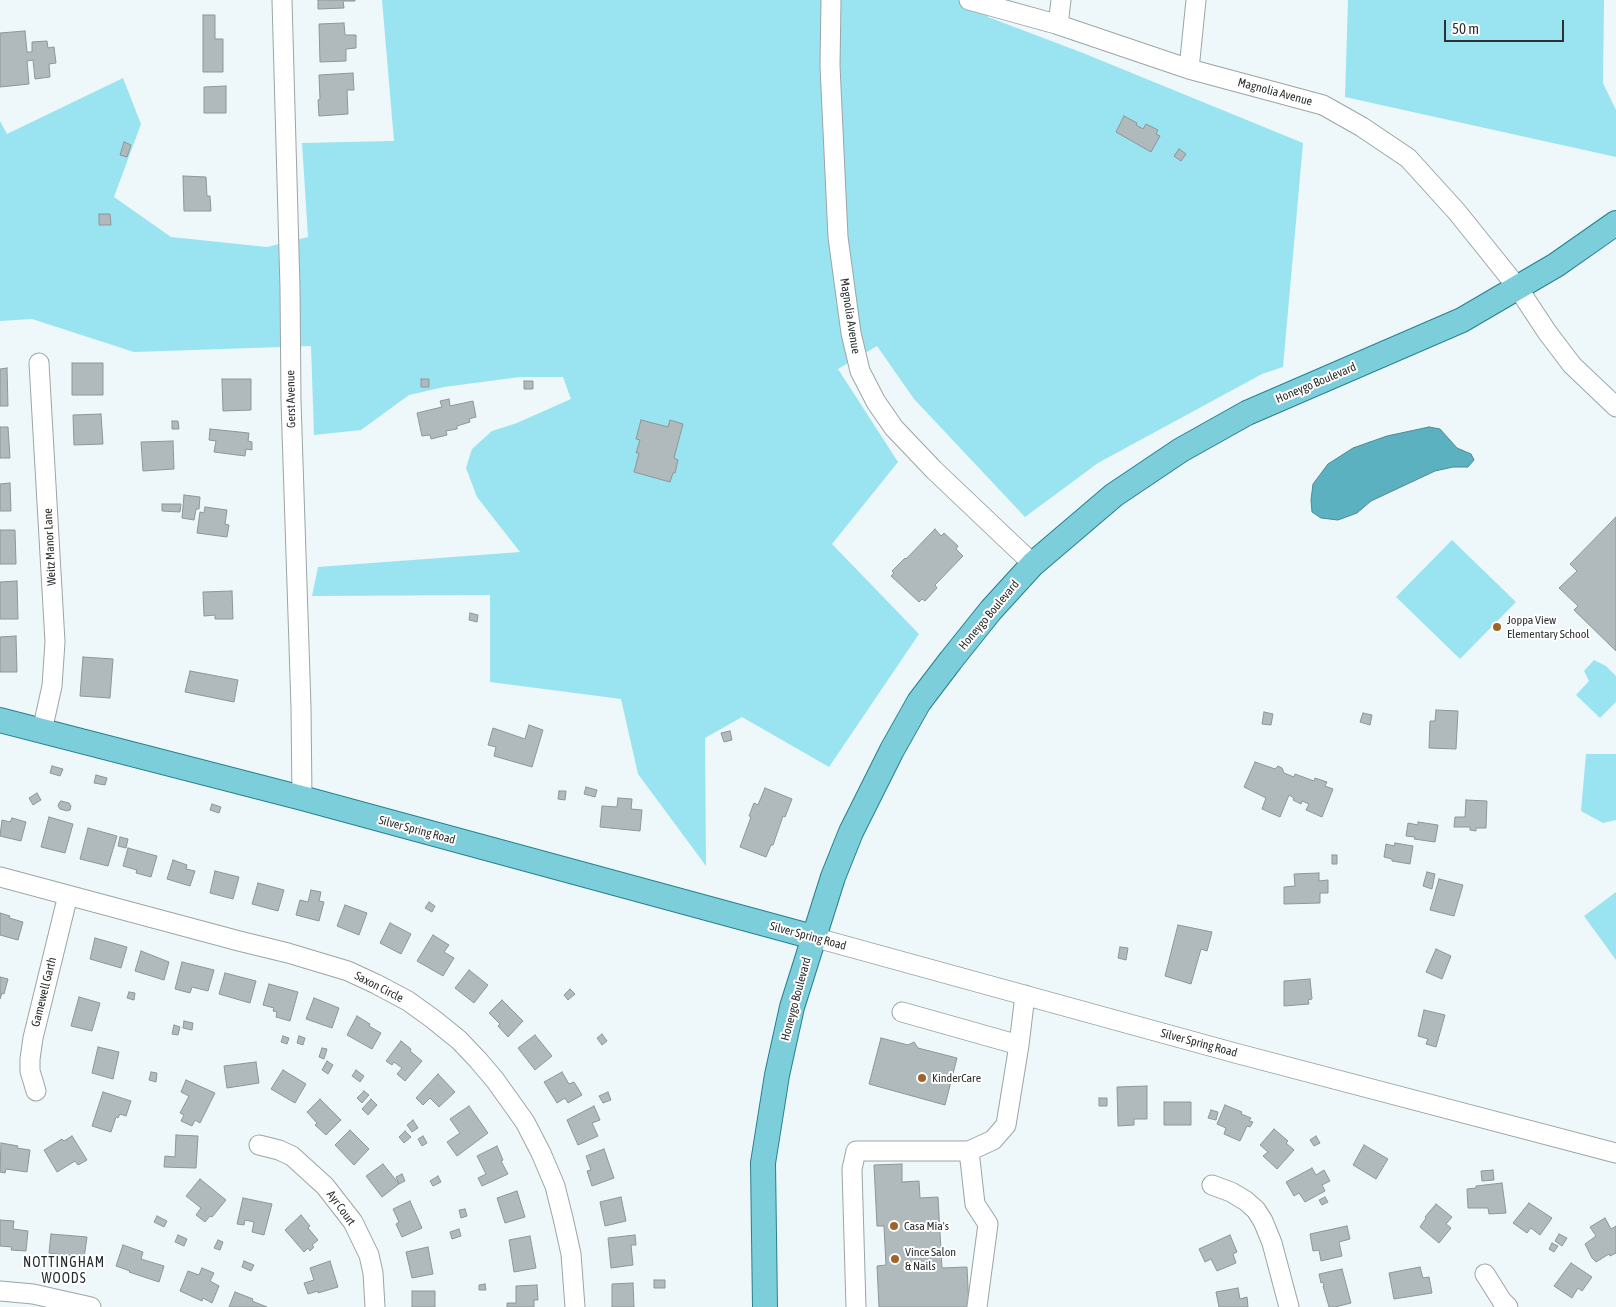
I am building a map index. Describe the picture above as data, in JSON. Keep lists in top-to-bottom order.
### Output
{
  "streets": {
    "main road": ["Honeygo Boulevard", "Silver Spring Road"],
    "street": [
      "Magnolia Avenue",
      "Gerst Avenue",
      "Weitz Manor Lane",
      "Saxon Circle",
      "Gamewell Garth",
      "Ayr Court"
    ]
  },
  "crossings": [
    ["Magnolia Avenue", "Honeygo Boulevard"],
    ["Honeygo Boulevard", "Silver Spring Road"],
    ["Gerst Avenue", "Silver Spring Road"],
    ["Weitz Manor Lane", "Silver Spring Road"],
    ["Saxon Circle", "Gamewell Garth"]
  ],
  "districts": ["NOTTINGHAM WOODS"],
  "places": [
    "Joppa View Elementary School",
    "KinderCare",
    "Casa Mia's",
    "Vince Salon & Nails"
  ],
  "scale_bar": "50 m"
}
